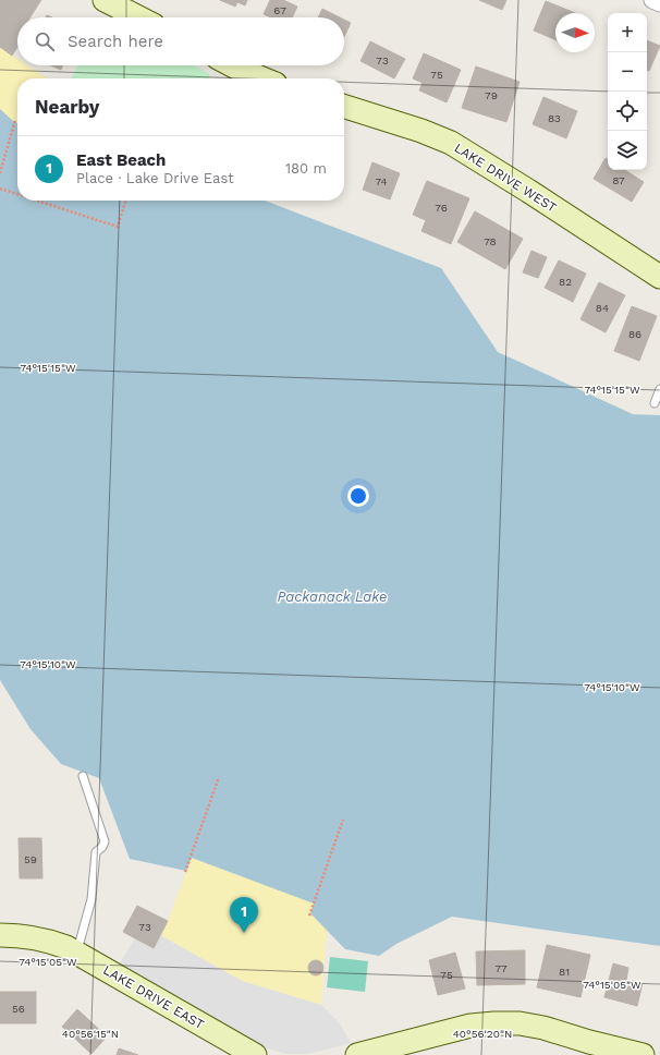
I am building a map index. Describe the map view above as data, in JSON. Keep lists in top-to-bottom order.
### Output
{
  "streets": {
    "street": ["LAKE DRIVE WEST", "LAKE DRIVE EAST"]
  },
  "water": ["Packanack Lake"],
  "house_numbers": [
    "67",
    "73",
    "75",
    "79",
    "83",
    "87",
    "74",
    "76",
    "78",
    "82",
    "84",
    "86",
    "59",
    "73",
    "77",
    "81",
    "75",
    "56"
  ],
  "north": "right",
  "page": {
    "map_buttons": ["+", "−"],
    "search": "Search here",
    "heading": "Nearby",
    "list": [
      {
        "mark": "1",
        "name": "East Beach",
        "note": "Place · Lake Drive East",
        "value": "180 m"
      }
    ],
    "pins": "1"
  },
  "coordinates": [
    "74°15'15\"W",
    "74°15'10\"W",
    "74°15'05\"W",
    "40°56'15\"N",
    "40°56'20\"N"
  ]
}
